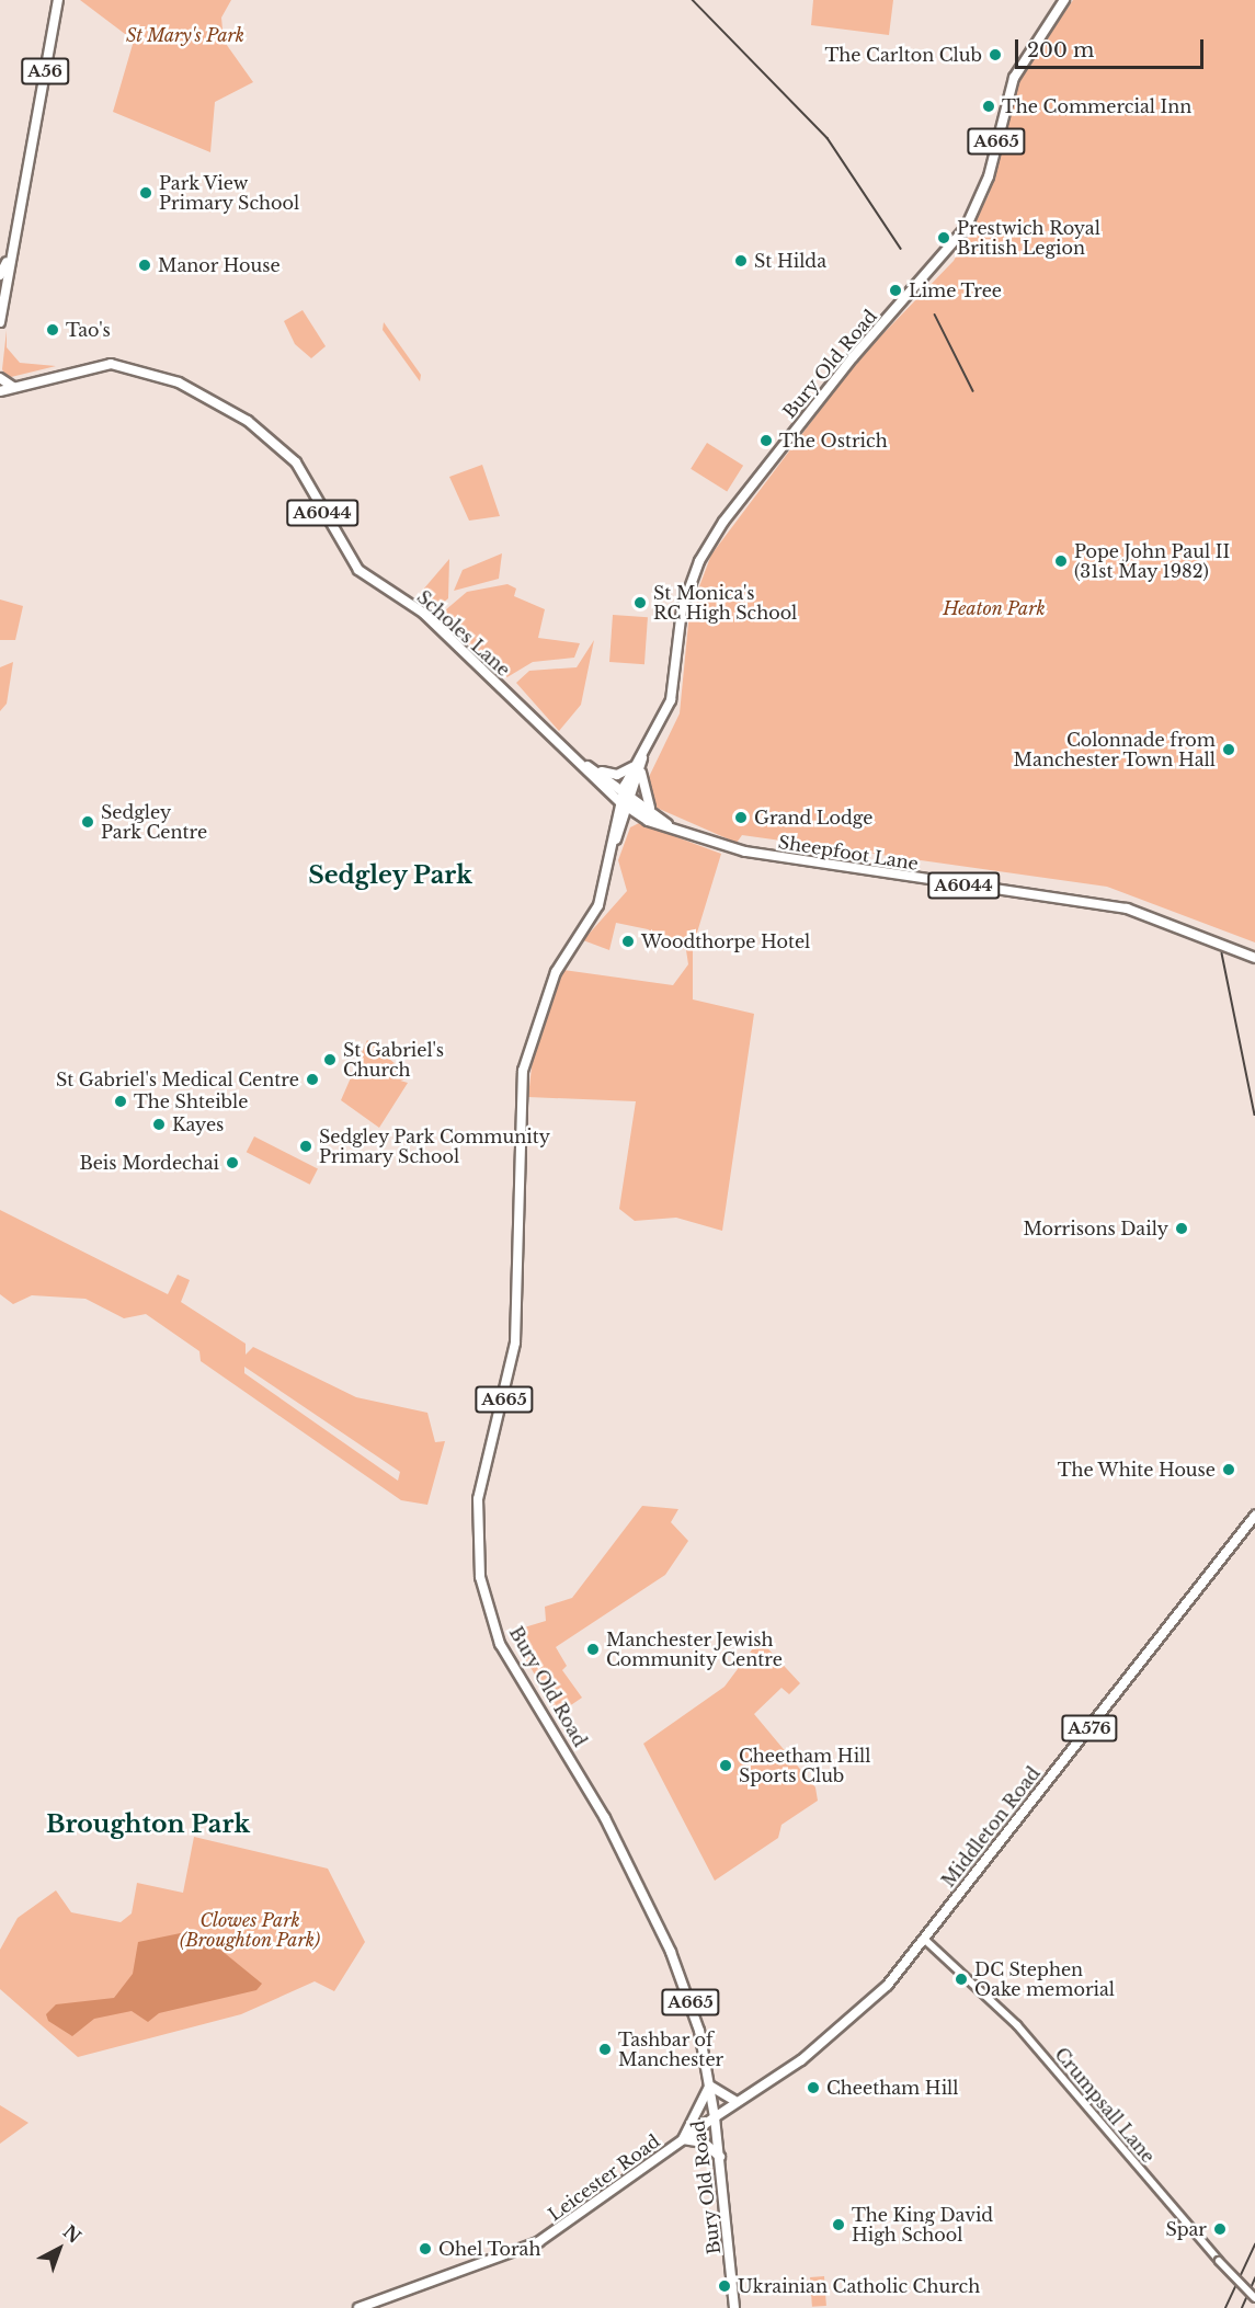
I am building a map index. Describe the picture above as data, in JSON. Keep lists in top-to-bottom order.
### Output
{
  "streets": {
    "highway": [
      "A56",
      "A665",
      "Bury Old Road",
      "A576",
      "Middleton Road"
    ],
    "main road": [
      "A6044",
      "Scholes Lane",
      "Sheepfoot Lane",
      "Leicester Road"
    ],
    "street": ["Crumpsall Lane"]
  },
  "crossings": [
    ["Bury Old Road", "Scholes Lane"],
    ["Bury Old Road", "Sheepfoot Lane"],
    ["Bury Old Road", "Middleton Road"],
    ["Bury Old Road", "Leicester Road"],
    ["Scholes Lane", "Sheepfoot Lane"],
    ["Middleton Road", "Crumpsall Lane"],
    ["Middleton Road", "Leicester Road"]
  ],
  "districts": ["Sedgley Park", "Broughton Park"],
  "parks": ["St Mary's Park", "Heaton Park", "Clowes Park (Broughton Park)"],
  "places": [
    "The Carlton Club",
    "The Commercial Inn",
    "Park View Primary School",
    "Prestwich Royal British Legion",
    "St Hilda",
    "Manor House",
    "Lime Tree",
    "Tao's",
    "The Ostrich",
    "Pope John Paul II (31st May 1982)",
    "St Monica's RC High School",
    "Colonnade from Manchester Town Hall",
    "Grand Lodge",
    "Sedgley Park Centre",
    "Woodthorpe Hotel",
    "St Gabriel's Church",
    "St Gabriel's Medical Centre",
    "The Shteible",
    "Kayes",
    "Sedgley Park Community Primary School",
    "Beis Mordechai",
    "Morrisons Daily",
    "The White House",
    "Manchester Jewish Community Centre",
    "Cheetham Hill Sports Club",
    "DC Stephen Oake memorial",
    "Tashbar of Manchester",
    "Cheetham Hill",
    "The King David High School",
    "Spar",
    "Ohel Torah",
    "Ukrainian Catholic Church"
  ],
  "scale_bar": "200 m",
  "north": "top right"
}
